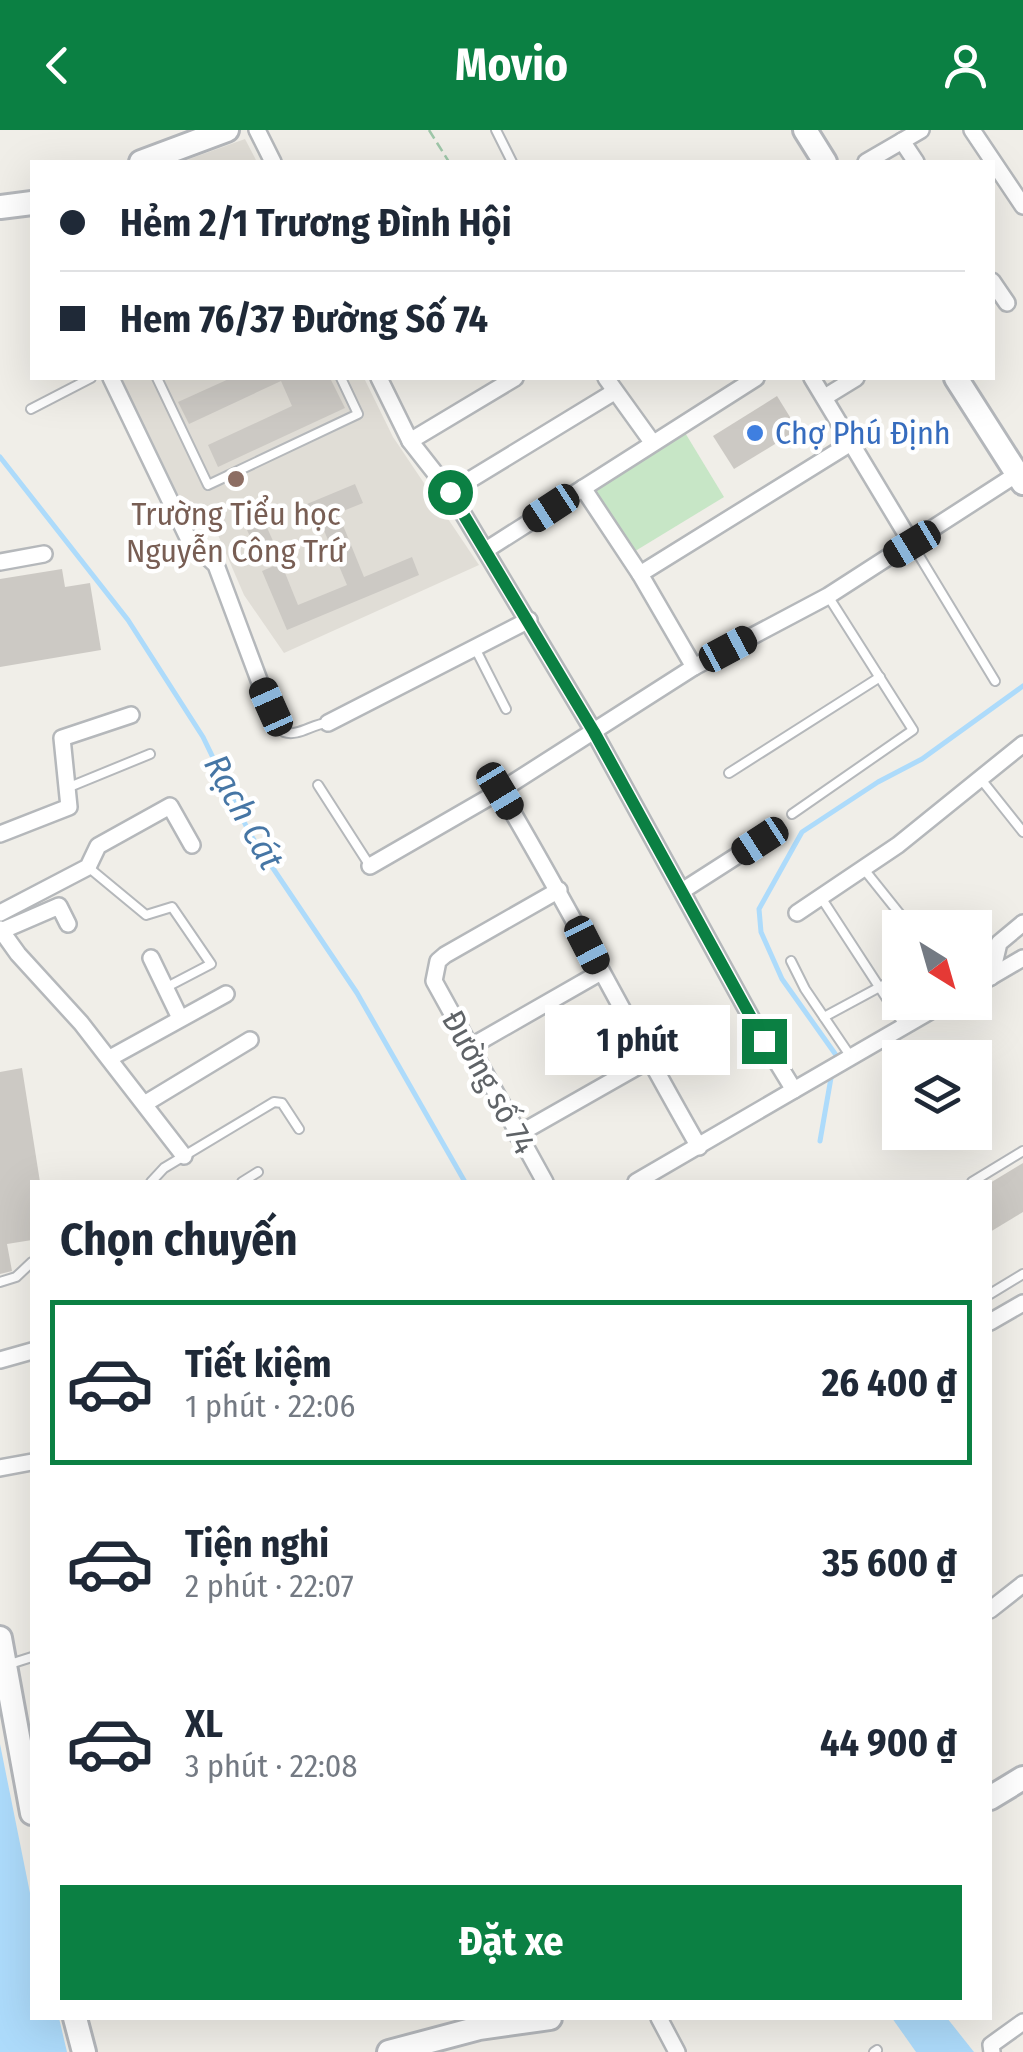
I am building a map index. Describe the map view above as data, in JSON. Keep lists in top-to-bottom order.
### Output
{
  "streets": {
    "street": ["Đường số 74"]
  },
  "water": ["Rạch Cát"],
  "places": ["Chợ Phú Định", "Trường Tiểu học Nguyễn Công Trứ"],
  "north": "bottom right",
  "page": {
    "header": "Movio",
    "banner": ["Hẻm 2/1 Trương Đình Hội", "Hem 76/37 Đường Số 74"],
    "bubble": "1 phút",
    "heading": "Chọn chuyến",
    "list": [
      {
        "name": "Tiết kiệm",
        "note": "1 phút · 22:06",
        "value": "26 400 ₫"
      },
      {
        "name": "Tiện nghi",
        "note": "2 phút · 22:07",
        "value": "35 600 ₫"
      },
      {
        "name": "XL",
        "note": "3 phút · 22:08",
        "value": "44 900 ₫"
      }
    ],
    "buttons": "Đặt xe"
  }
}
